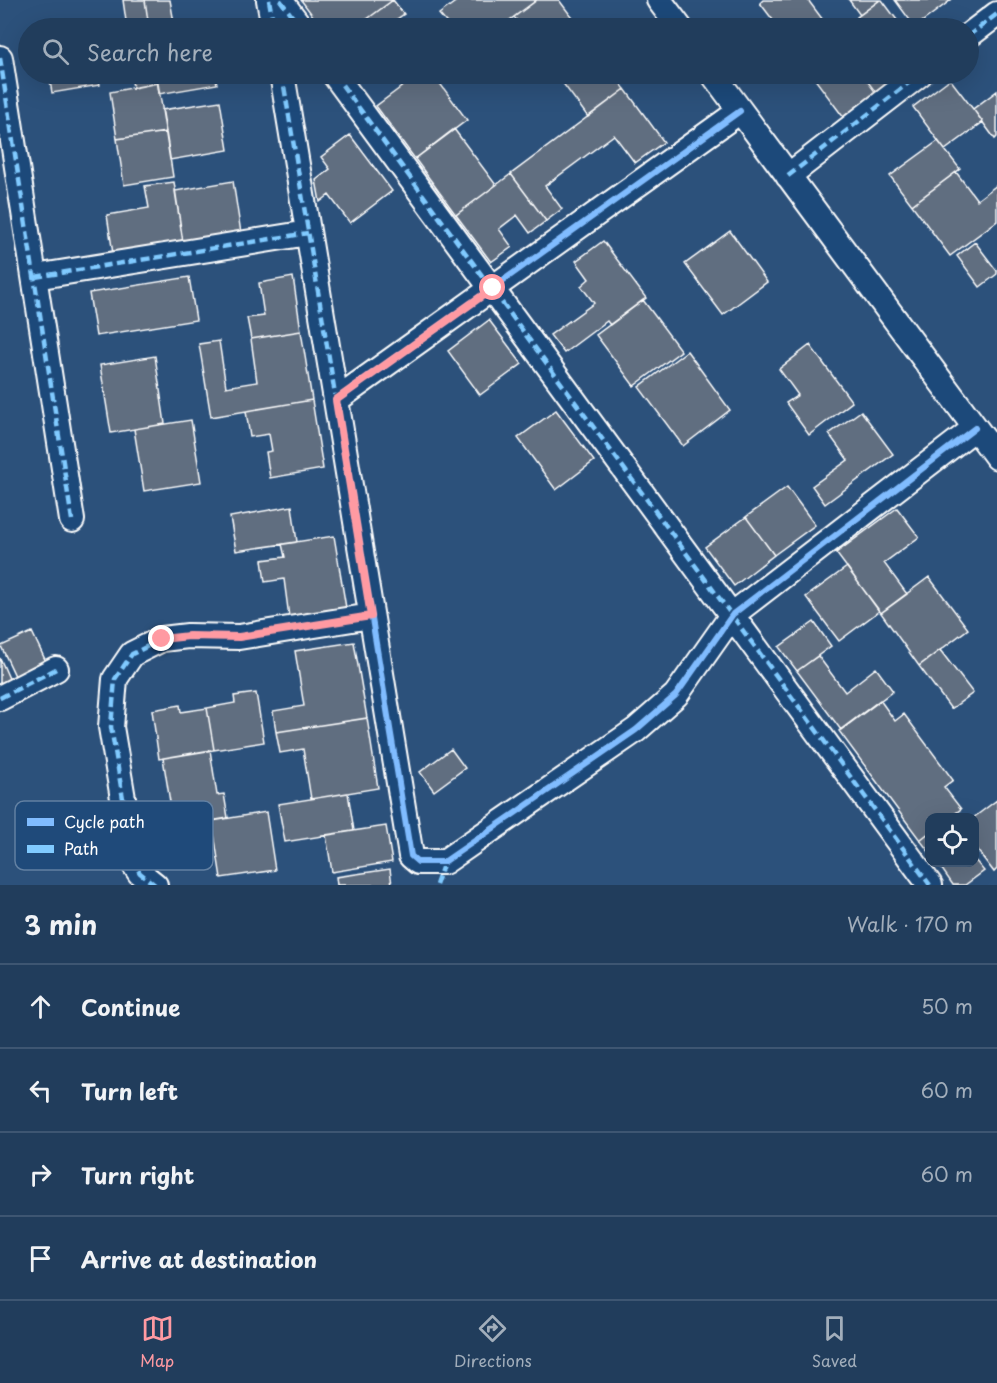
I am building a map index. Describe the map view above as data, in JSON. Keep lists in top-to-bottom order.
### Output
{
  "legend": ["Cycle path", "Path"],
  "page": {
    "search": "Search here",
    "heading": ["3 min", "Walk · 170 m"],
    "list": [
      ["Continue", "50 m"],
      ["Turn left", "60 m"],
      ["Turn right", "60 m"],
      "Arrive at destination"
    ],
    "nav": ["Map", "Directions", "Saved"]
  }
}
